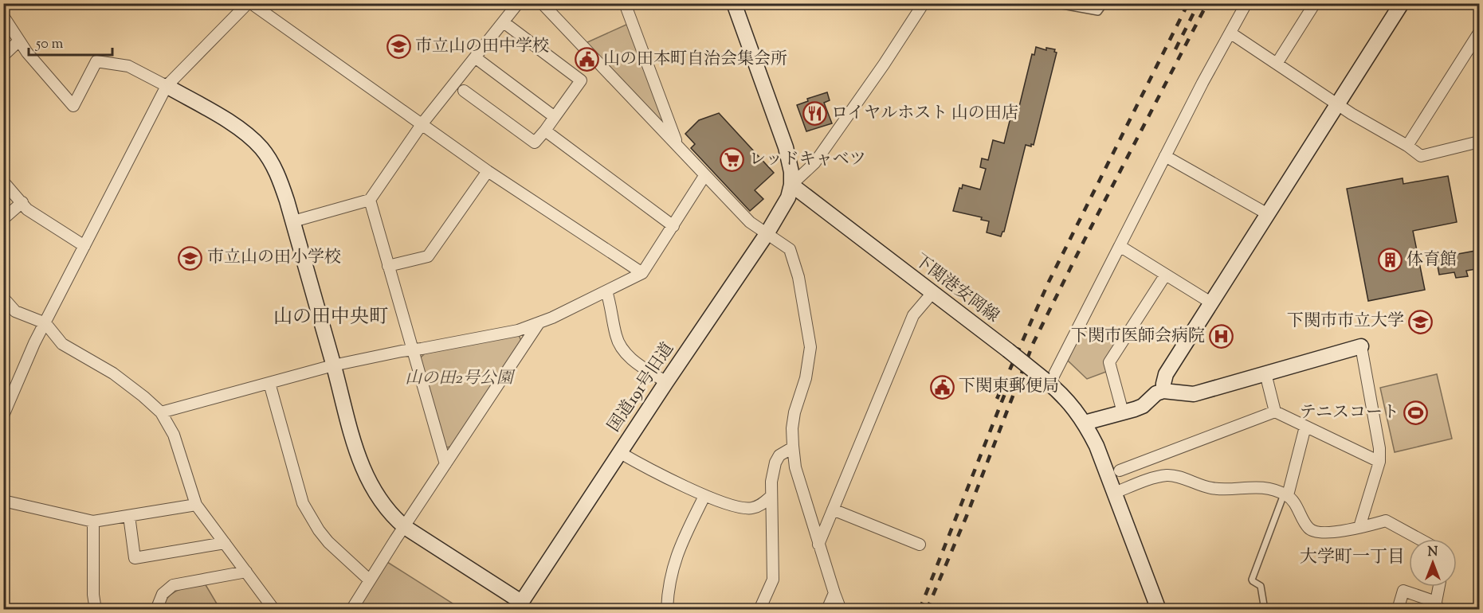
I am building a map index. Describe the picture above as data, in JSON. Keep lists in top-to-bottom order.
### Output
{
  "streets": {
    "street": ["下関港安岡線", "国道191号旧道"]
  },
  "crossings": [
    ["下関港安岡線", "国道191号旧道"]
  ],
  "districts": ["山の田中央町", "大学町一丁目"],
  "parks": ["山の田2号公園"],
  "places": {
    "school or university": ["市立山の田中学校", "市立山の田小学校", "下関市市立大学"],
    "public building": ["山の田本町自治会集会所", "下関東郵便局"],
    "restaurant": ["ロイヤルホスト 山の田店"],
    "supermarket": ["レッドキャベツ"],
    "building": ["体育館"],
    "hospital": ["下関市医師会病院"],
    "sports": ["テニスコート"]
  },
  "scale_bar": "50 m",
  "north": "top"
}
